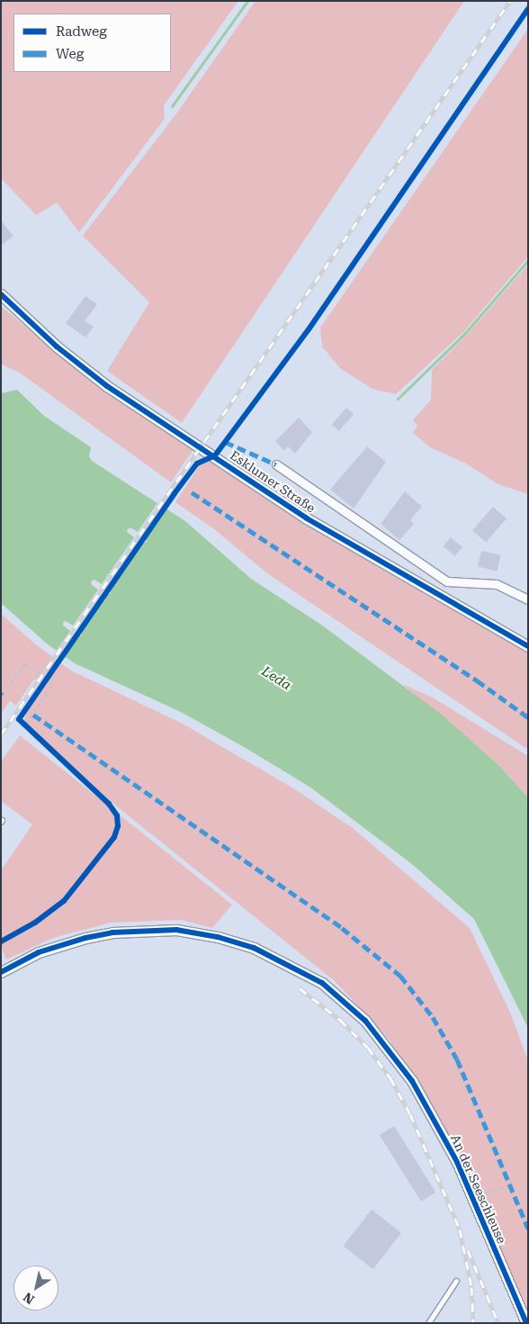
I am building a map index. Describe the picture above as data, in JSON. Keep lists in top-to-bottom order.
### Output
{
  "streets": {
    "street": ["Esklumer Straße", "An der Seeschleuse"]
  },
  "water": ["Leda"],
  "legend": ["Radweg", "Weg"],
  "north": "bottom left"
}
